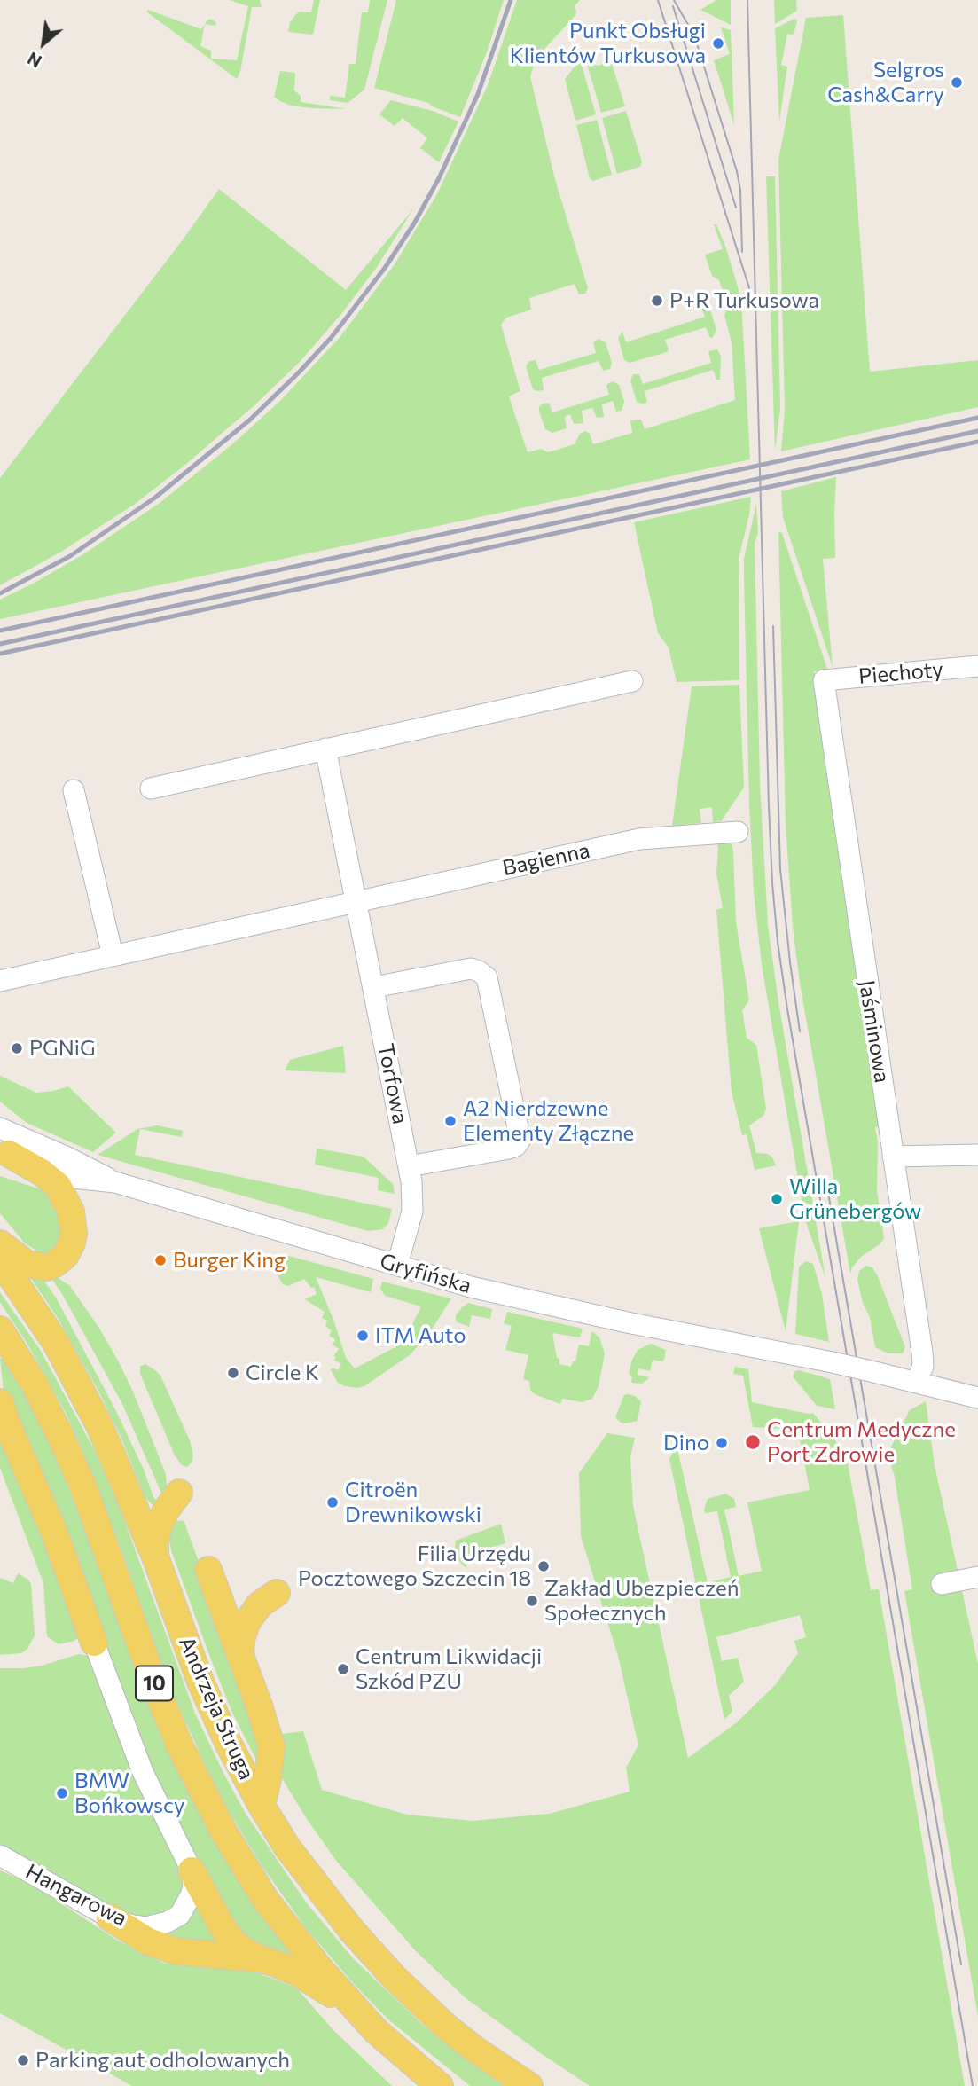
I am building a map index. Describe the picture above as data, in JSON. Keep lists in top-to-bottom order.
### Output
{
  "streets": {
    "main road": ["10", "Andrzeja Struga"],
    "street": [
      "Piechoty",
      "Bagienna",
      "Jaśminowa",
      "Torfowa",
      "Gryfińska",
      "Hangarowa"
    ]
  },
  "crossings": [
    ["Piechoty", "Jaśminowa"],
    ["Bagienna", "Torfowa"],
    ["Jaśminowa", "Gryfińska"],
    ["Torfowa", "Gryfińska"],
    ["10", "Andrzeja Struga"]
  ],
  "places": [
    "Punkt Obsługi Klientów Turkusowa",
    "Selgros Cash&Carry",
    "P+R Turkusowa",
    "PGNiG",
    "A2 Nierdzewne Elementy Złączne",
    "Willa Grünebergów",
    "Burger King",
    "ITM Auto",
    "Circle K",
    "Centrum Medyczne Port Zdrowie",
    "Dino",
    "Citroën Drewnikowski",
    "Filia Urzędu Pocztowego Szczecin 18",
    "Zakład Ubezpieczeń Społecznych",
    "Centrum Likwidacji Szkód PZU",
    "BMW Bońkowscy",
    "Parking aut odholowanych"
  ],
  "north": "bottom left"
}
